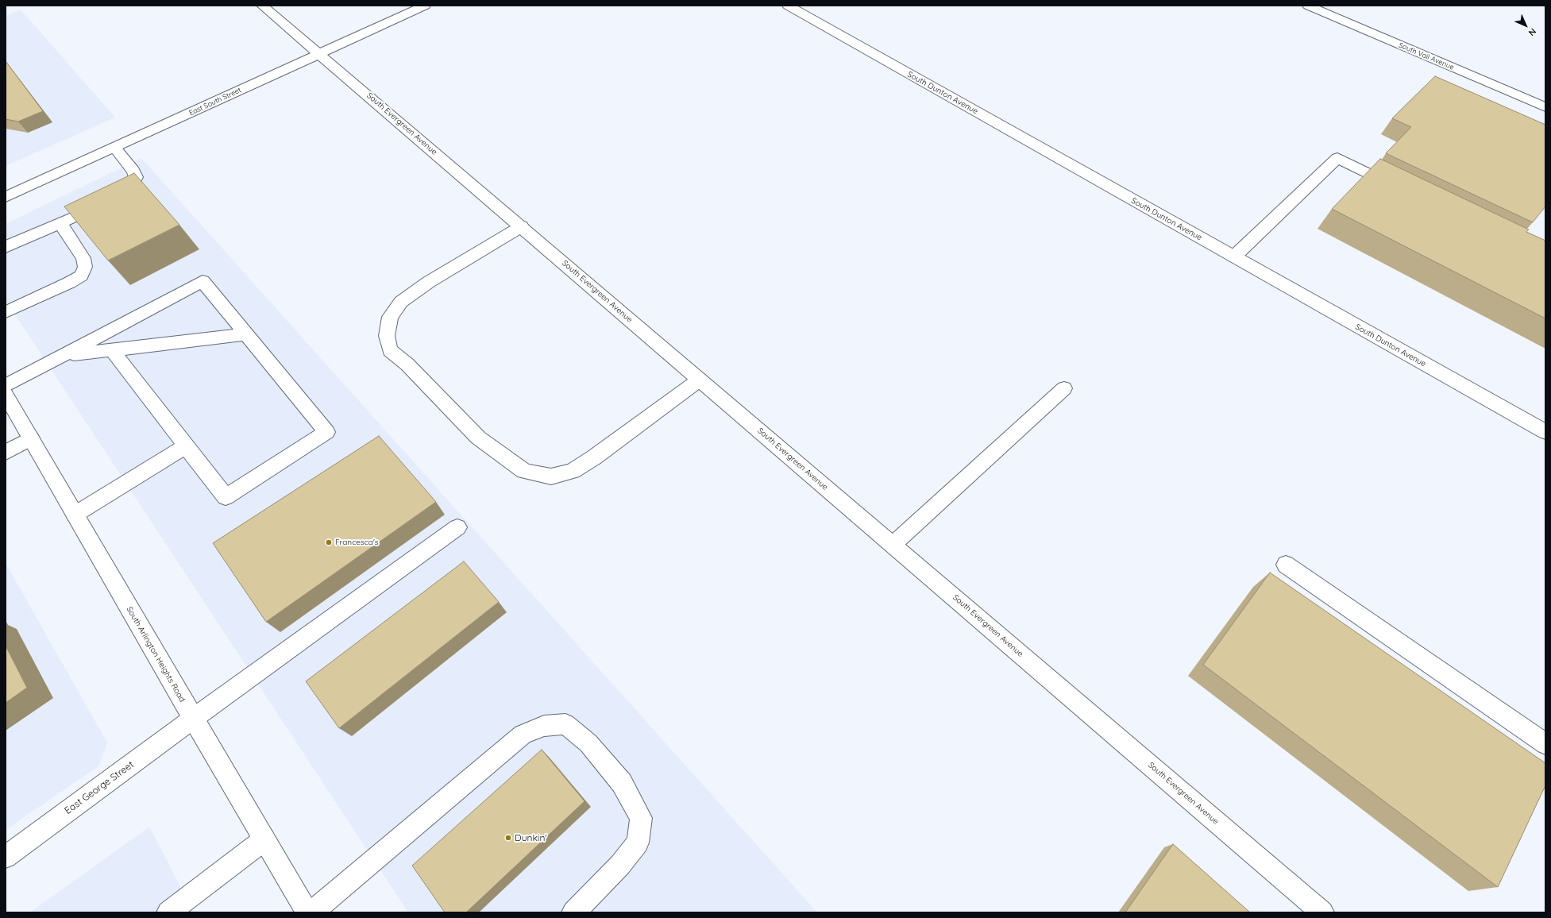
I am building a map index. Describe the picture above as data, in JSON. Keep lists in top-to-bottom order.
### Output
{
  "streets": {
    "street": [
      "South Vail Avenue",
      "South Dunton Avenue",
      "East South Street",
      "South Evergreen Avenue",
      "South Arlington Heights Road",
      "East George Street"
    ]
  },
  "crossings": [
    ["East South Street", "South Evergreen Avenue"],
    ["South Arlington Heights Road", "East George Street"]
  ],
  "places": ["Francesca's", "Dunkin'"],
  "north": "bottom right"
}
